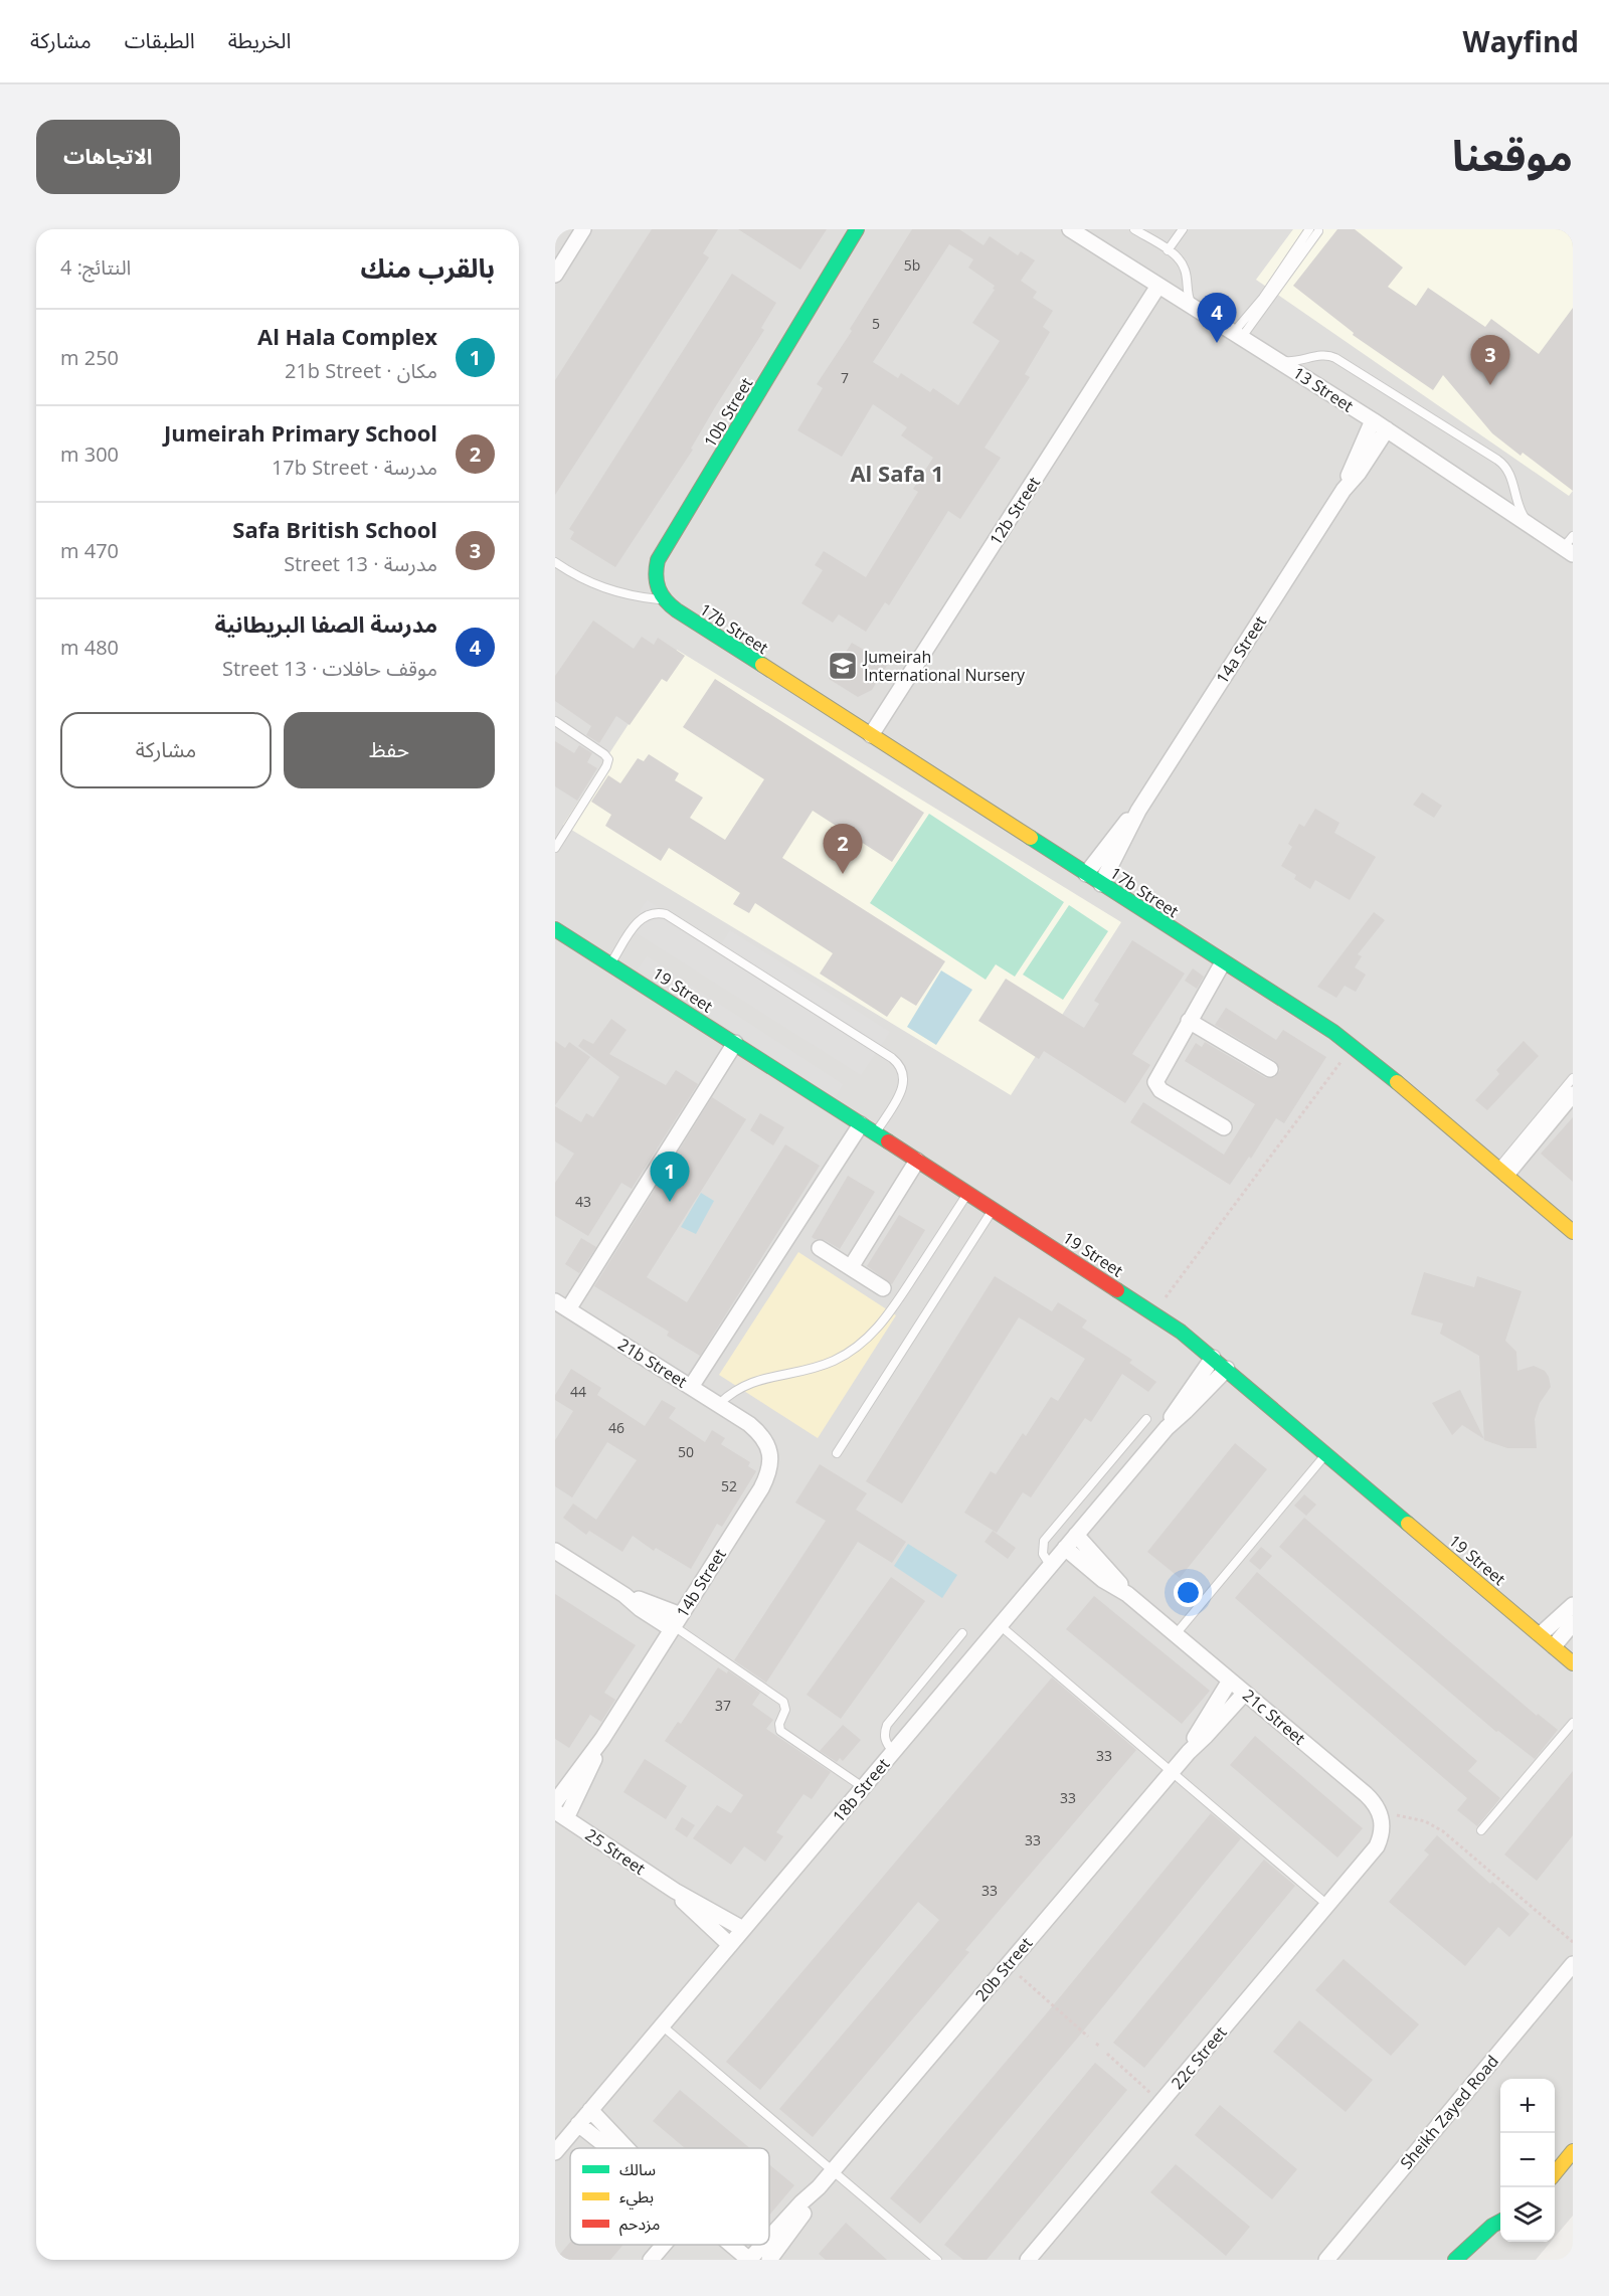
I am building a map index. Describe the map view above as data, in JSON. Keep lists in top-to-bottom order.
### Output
{
  "streets": {
    "main road": ["10b Street", "17b Street", "19 Street"],
    "street": [
      "13 Street",
      "12b Street",
      "14a Street",
      "21b Street",
      "14b Street",
      "21c Street",
      "18b Street",
      "25 Street",
      "20b Street",
      "22c Street",
      "Sheikh Zayed Road"
    ]
  },
  "crossings": [
    ["13 Street", "12b Street"],
    ["13 Street", "14a Street"],
    ["10b Street", "17b Street"],
    ["12b Street", "17b Street"],
    ["17b Street", "14a Street"],
    ["19 Street", "18b Street"],
    ["21b Street", "14b Street"],
    ["14b Street", "25 Street"],
    ["21c Street", "18b Street"],
    ["21c Street", "20b Street"],
    ["21c Street", "22c Street"],
    ["18b Street", "25 Street"]
  ],
  "districts": ["Al Safa 1"],
  "places": {
    "school or university": ["Jumeirah International Nursery"]
  },
  "house_numbers": [
    "5b",
    "5",
    "7",
    "43",
    "44",
    "46",
    "50",
    "52",
    "37",
    "33",
    "33",
    "33",
    "33"
  ],
  "legend": ["سالك", "بطيء", "مزدحم"],
  "page": {
    "header": "Wayfind",
    "nav": ["الخريطة", "الطبقات", "مشاركة"],
    "title": "موقعنا",
    "buttons": [
      "الاتجاهات",
      ["حفظ", "مشاركة"]
    ],
    "heading": ["بالقرب منك", "النتائج: 4"],
    "pins": [
      "4",
      "3",
      "2",
      "1"
    ],
    "list": [
      {
        "mark": "1",
        "name": "Al Hala Complex",
        "note": "مكان · 21b Street",
        "value": "250 m"
      },
      {
        "mark": "2",
        "name": "Jumeirah Primary School",
        "note": "مدرسة · 17b Street",
        "value": "300 m"
      },
      {
        "mark": "3",
        "name": "Safa British School",
        "note": "مدرسة · 13 Street",
        "value": "470 m"
      },
      {
        "mark": "4",
        "name": "مدرسة الصفا البريطانية",
        "note": "موقف حافلات · 13 Street",
        "value": "480 m"
      }
    ],
    "map_buttons": ["+", "−"]
  }
}
